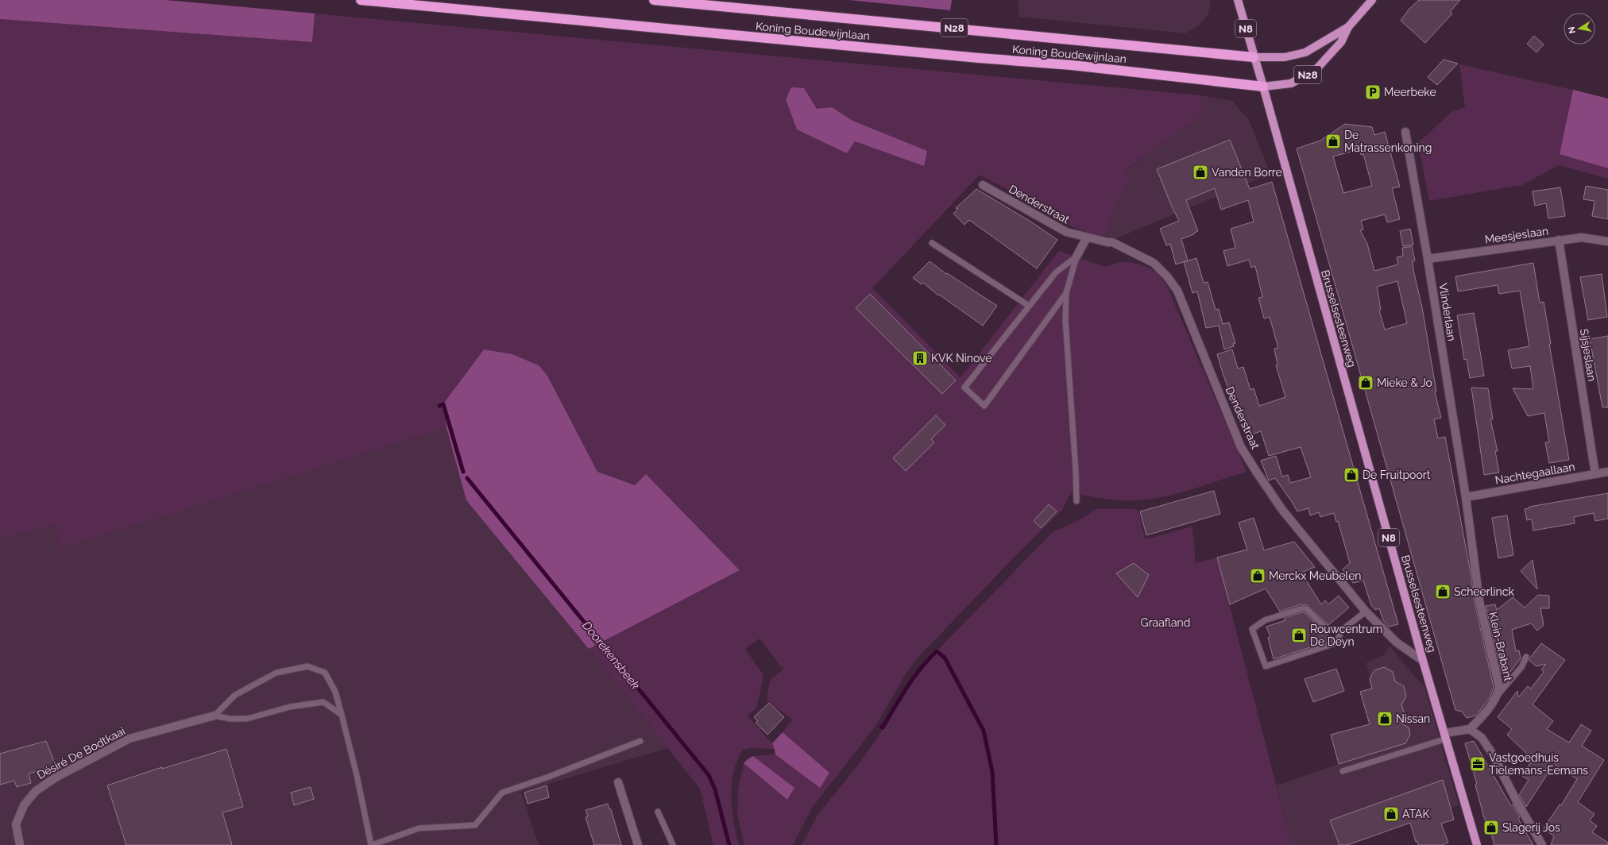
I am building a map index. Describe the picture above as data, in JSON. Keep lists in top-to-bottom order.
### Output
{
  "streets": {
    "highway": ["N28", "Koning Boudewijnlaan"],
    "main road": ["N8", "Brusselsesteenweg"],
    "street": [
      "Denderstraat",
      "Meesjeslaan",
      "Vlinderlaan",
      "Sijsjeslaan",
      "Nachtegaallaan",
      "Klein-Brabant",
      "Désiré De Bodtkaai"
    ]
  },
  "crossings": [
    ["N28", "Koning Boudewijnlaan"],
    ["N28", "Brusselsesteenweg"],
    ["Koning Boudewijnlaan", "Brusselsesteenweg"],
    ["Denderstraat", "Brusselsesteenweg"],
    ["Meesjeslaan", "Vlinderlaan"],
    ["Meesjeslaan", "Sijsjeslaan"],
    ["Vlinderlaan", "Nachtegaallaan"],
    ["Vlinderlaan", "Klein-Brabant"],
    ["Sijsjeslaan", "Nachtegaallaan"],
    ["Nachtegaallaan", "Klein-Brabant"]
  ],
  "water": ["Doorekensbeek"],
  "parks": ["Graafland"],
  "places": {
    "parking": ["Meerbeke"],
    "shop": [
      "De Matrassenkoning",
      "Vanden Borre",
      "Mieke & Jo",
      "De Fruitpoort",
      "Merckx Meubelen",
      "Scheerlinck",
      "Rouwcentrum De Deyn",
      "Nissan",
      "ATAK",
      "Slagerij Jos"
    ],
    "building": ["KVK Ninove"],
    "office": ["Vastgoedhuis Tielemans-Eemans"]
  },
  "north": "left"
}
